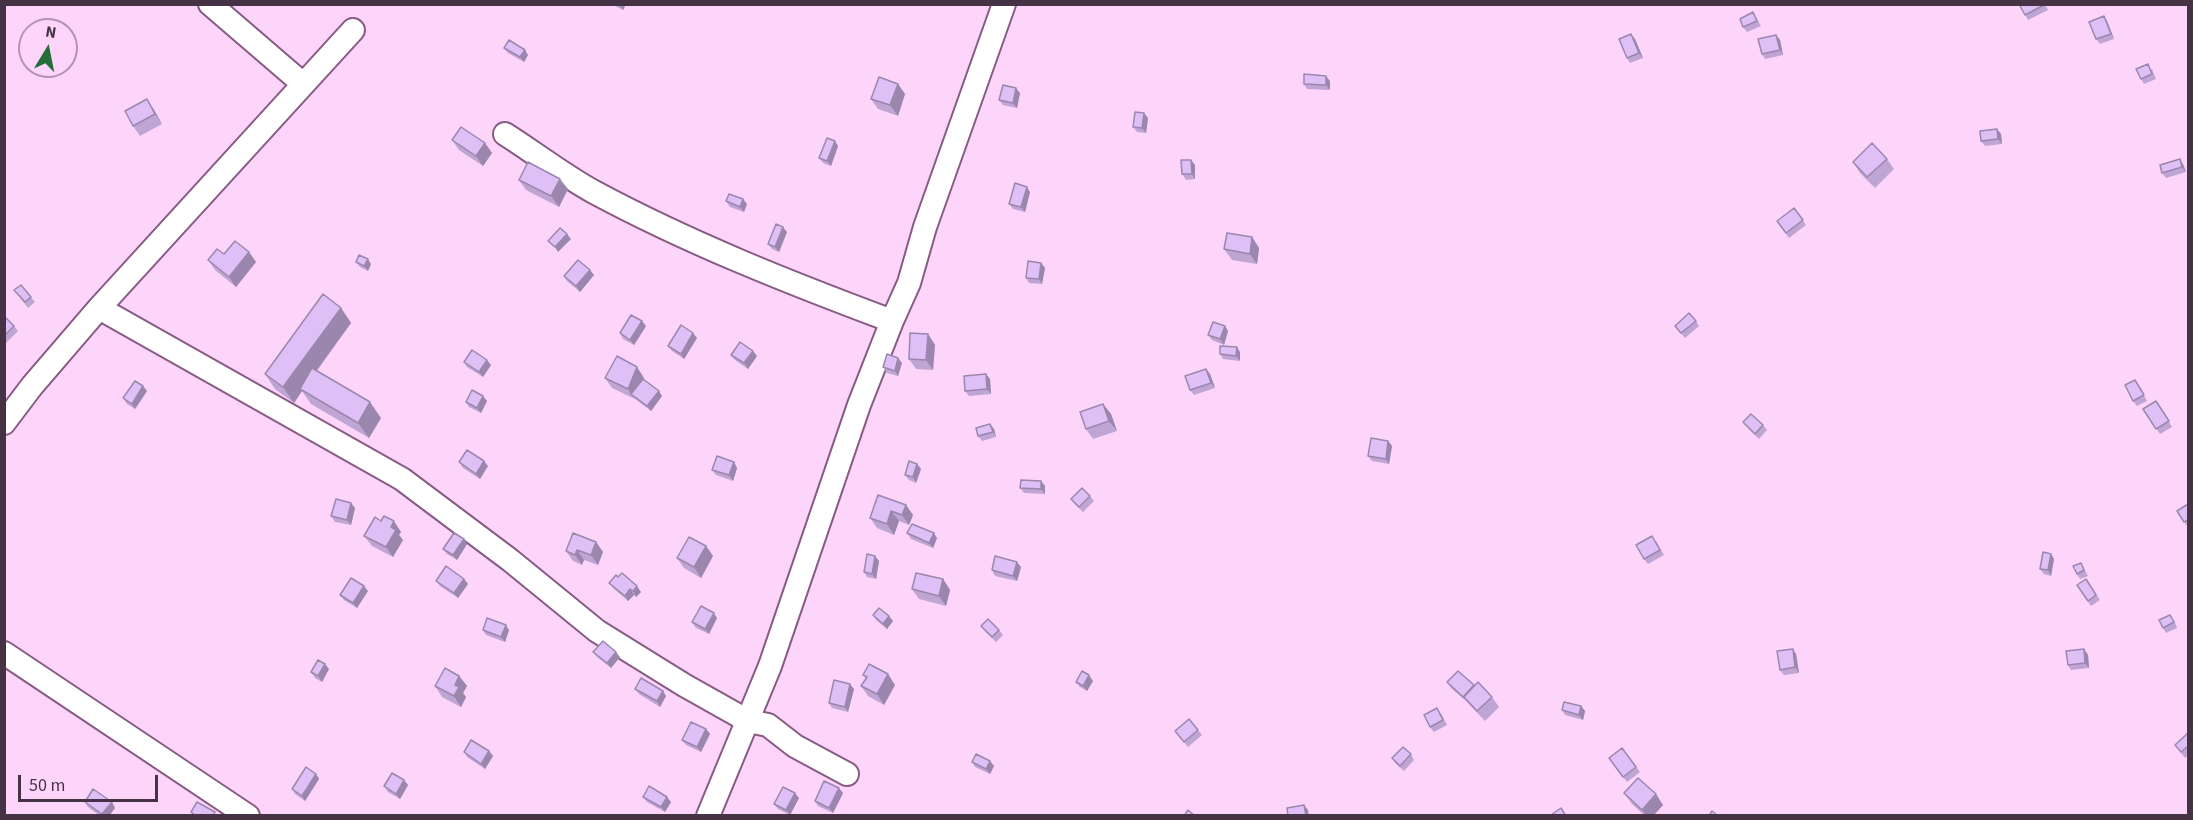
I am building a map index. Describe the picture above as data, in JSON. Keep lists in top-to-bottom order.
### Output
{
  "scale_bar": "50 m",
  "north": "top"
}
